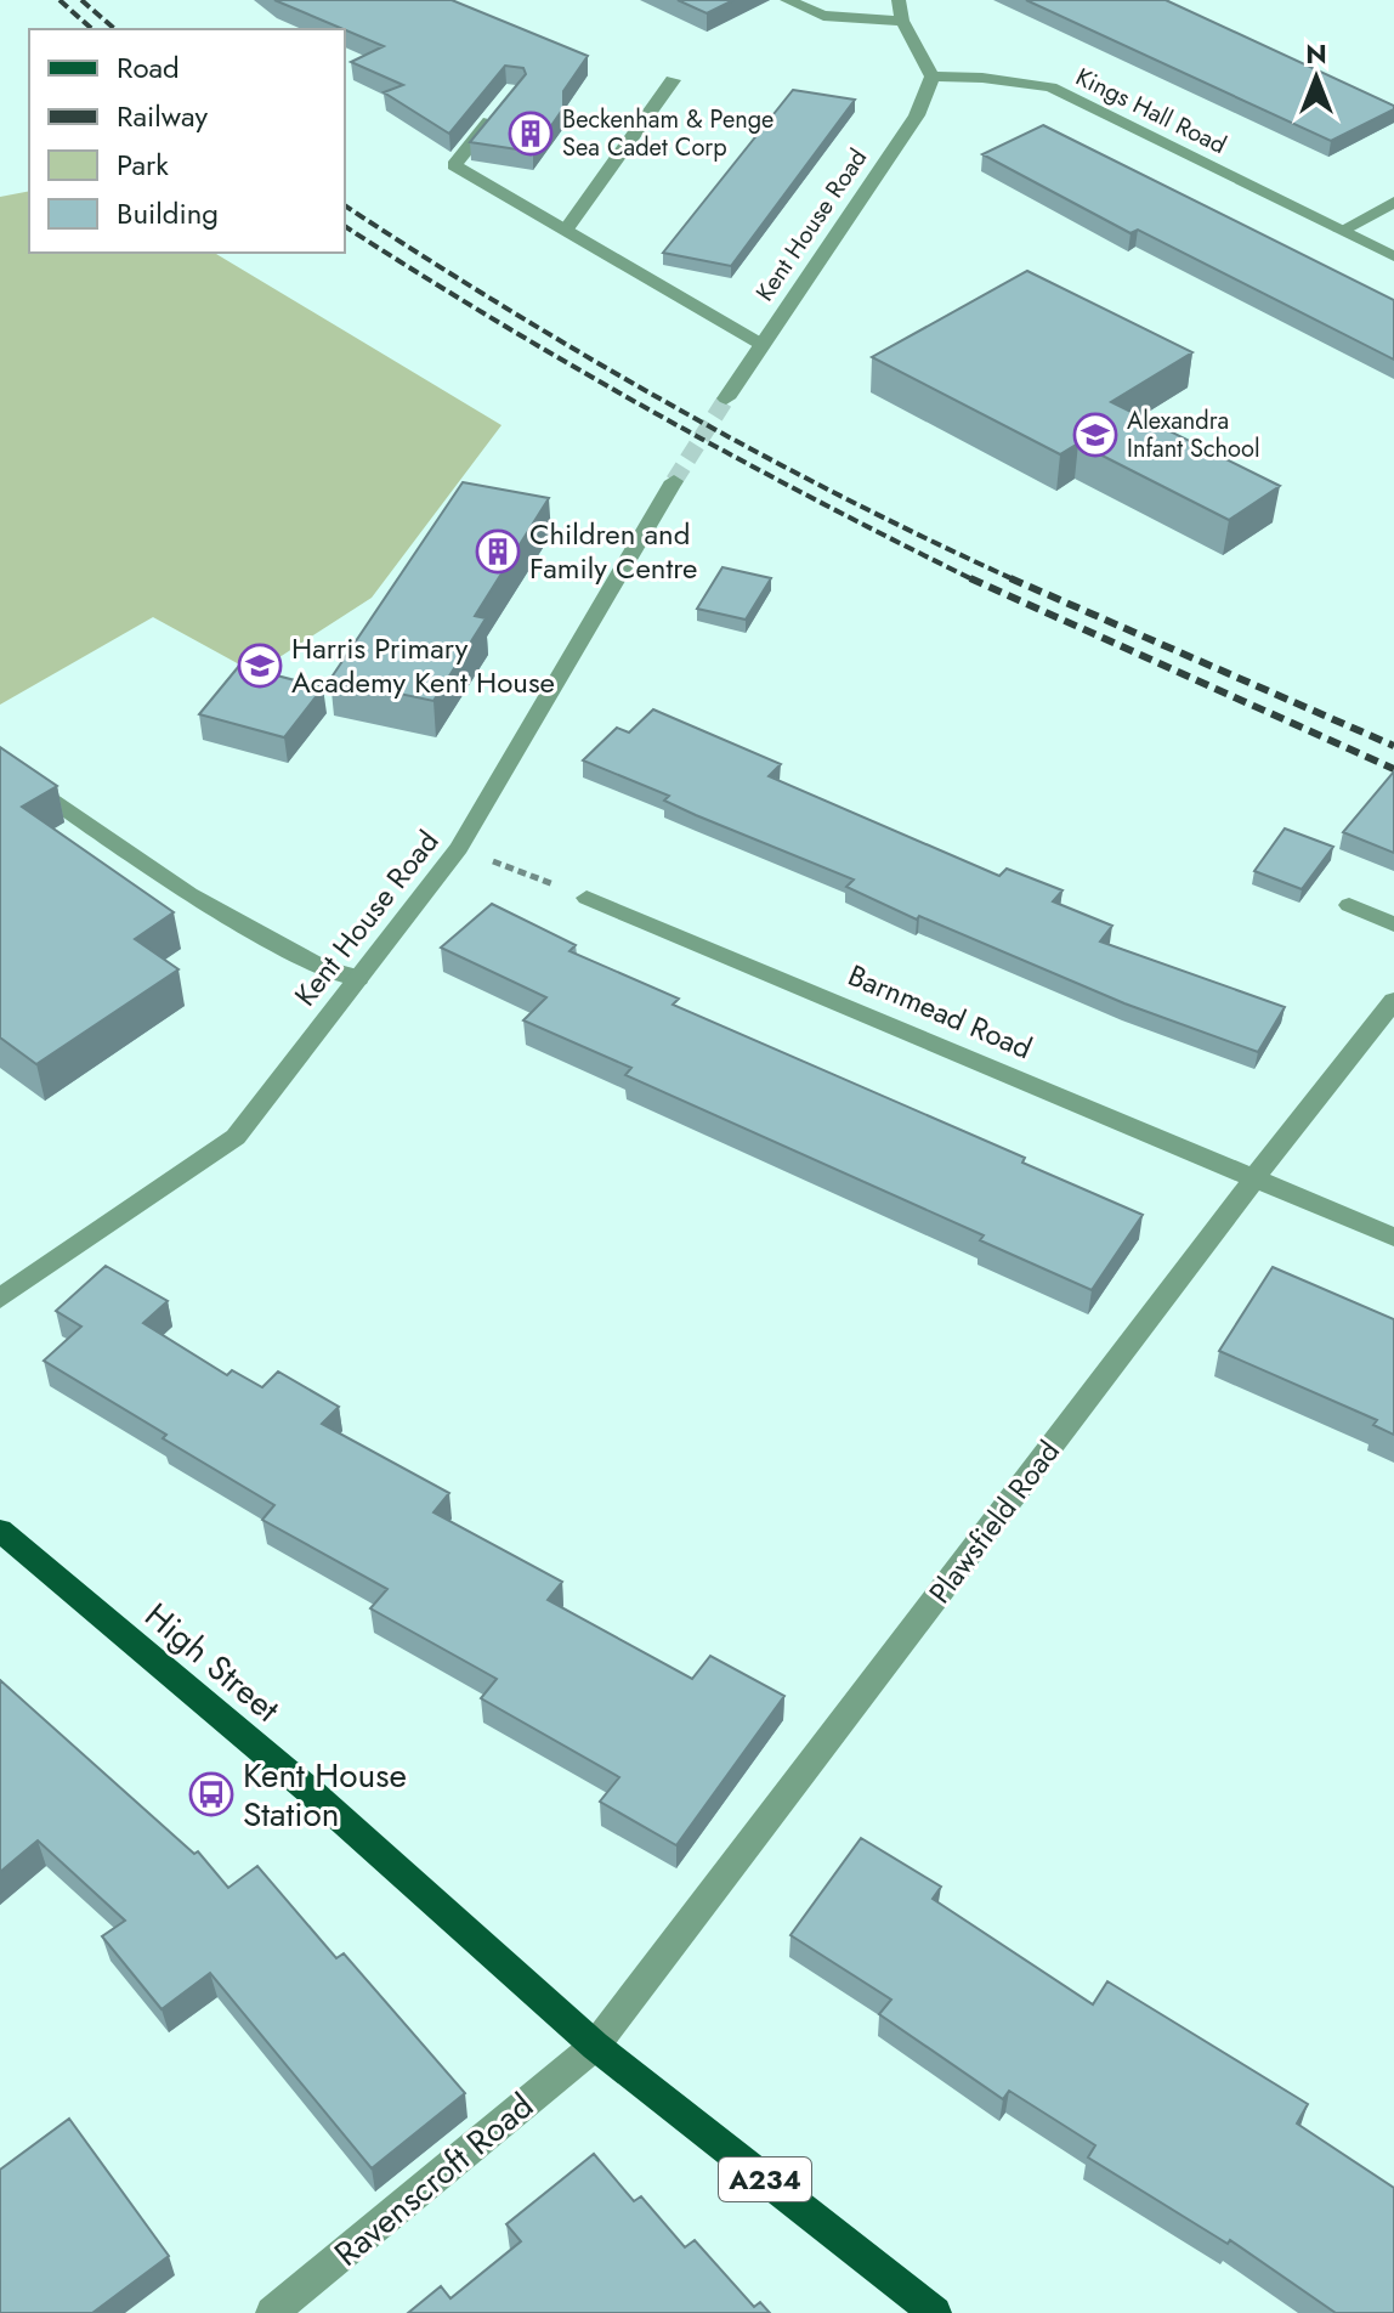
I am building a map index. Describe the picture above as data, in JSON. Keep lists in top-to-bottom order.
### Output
{
  "streets": {
    "main road": ["High Street", "A234"],
    "street": [
      "Kings Hall Road",
      "Kent House Road",
      "Barnmead Road",
      "Plawsfield Road",
      "Ravenscroft Road"
    ]
  },
  "crossings": [
    ["Kings Hall Road", "Kent House Road"],
    ["Barnmead Road", "Plawsfield Road"],
    ["Plawsfield Road", "High Street"],
    ["Plawsfield Road", "Ravenscroft Road"],
    ["Plawsfield Road", "A234"],
    ["High Street", "Ravenscroft Road"],
    ["High Street", "A234"],
    ["Ravenscroft Road", "A234"]
  ],
  "places": {
    "building": ["Beckenham & Penge Sea Cadet Corp", "Children and Family Centre"],
    "school or university": ["Alexandra Infant School", "Harris Primary Academy Kent House"],
    "bus stop": ["Kent House Station"]
  },
  "legend": [
    "Road",
    "Railway",
    "Park",
    "Building"
  ],
  "north": "top"
}
